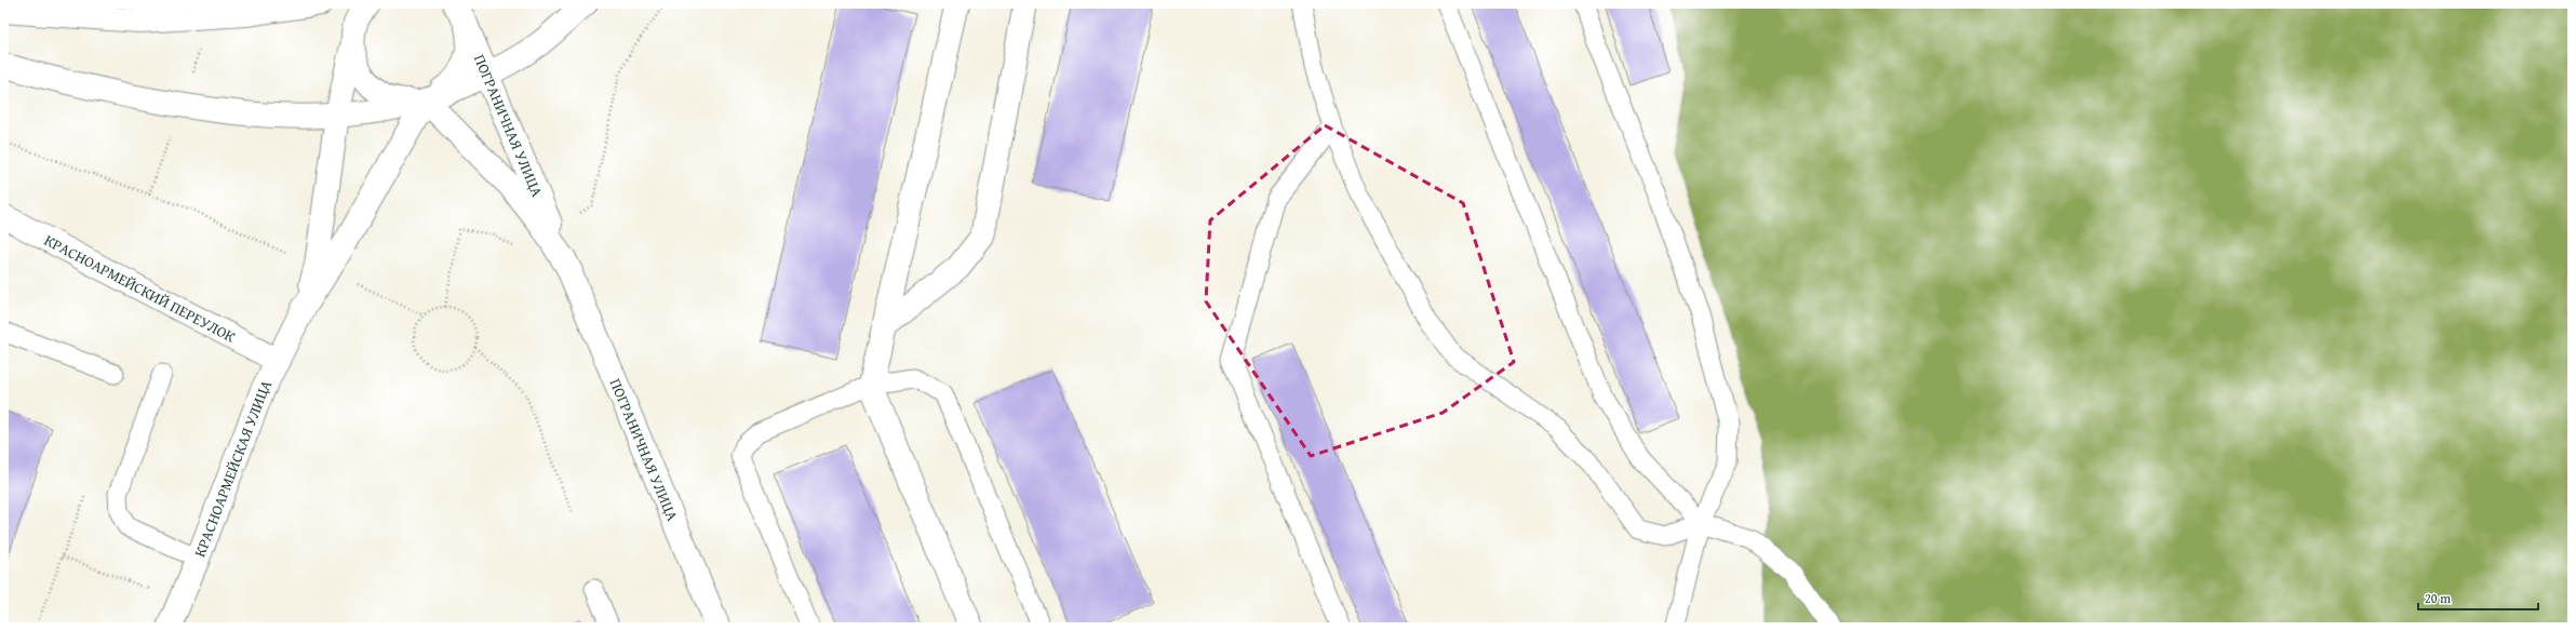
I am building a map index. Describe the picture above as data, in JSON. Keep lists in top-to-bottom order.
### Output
{
  "streets": {
    "main road": ["ПОГРАНИЧНАЯ УЛИЦА", "КРАСНОАРМЕЙСКИЙ ПЕРЕУЛОК", "КРАСНОАРМЕЙСКАЯ УЛИЦА"]
  },
  "crossings": [
    ["ПОГРАНИЧНАЯ УЛИЦА", "КРАСНОАРМЕЙСКАЯ УЛИЦА"],
    ["КРАСНОАРМЕЙСКИЙ ПЕРЕУЛОК", "КРАСНОАРМЕЙСКАЯ УЛИЦА"]
  ],
  "scale_bar": "20 m"
}
